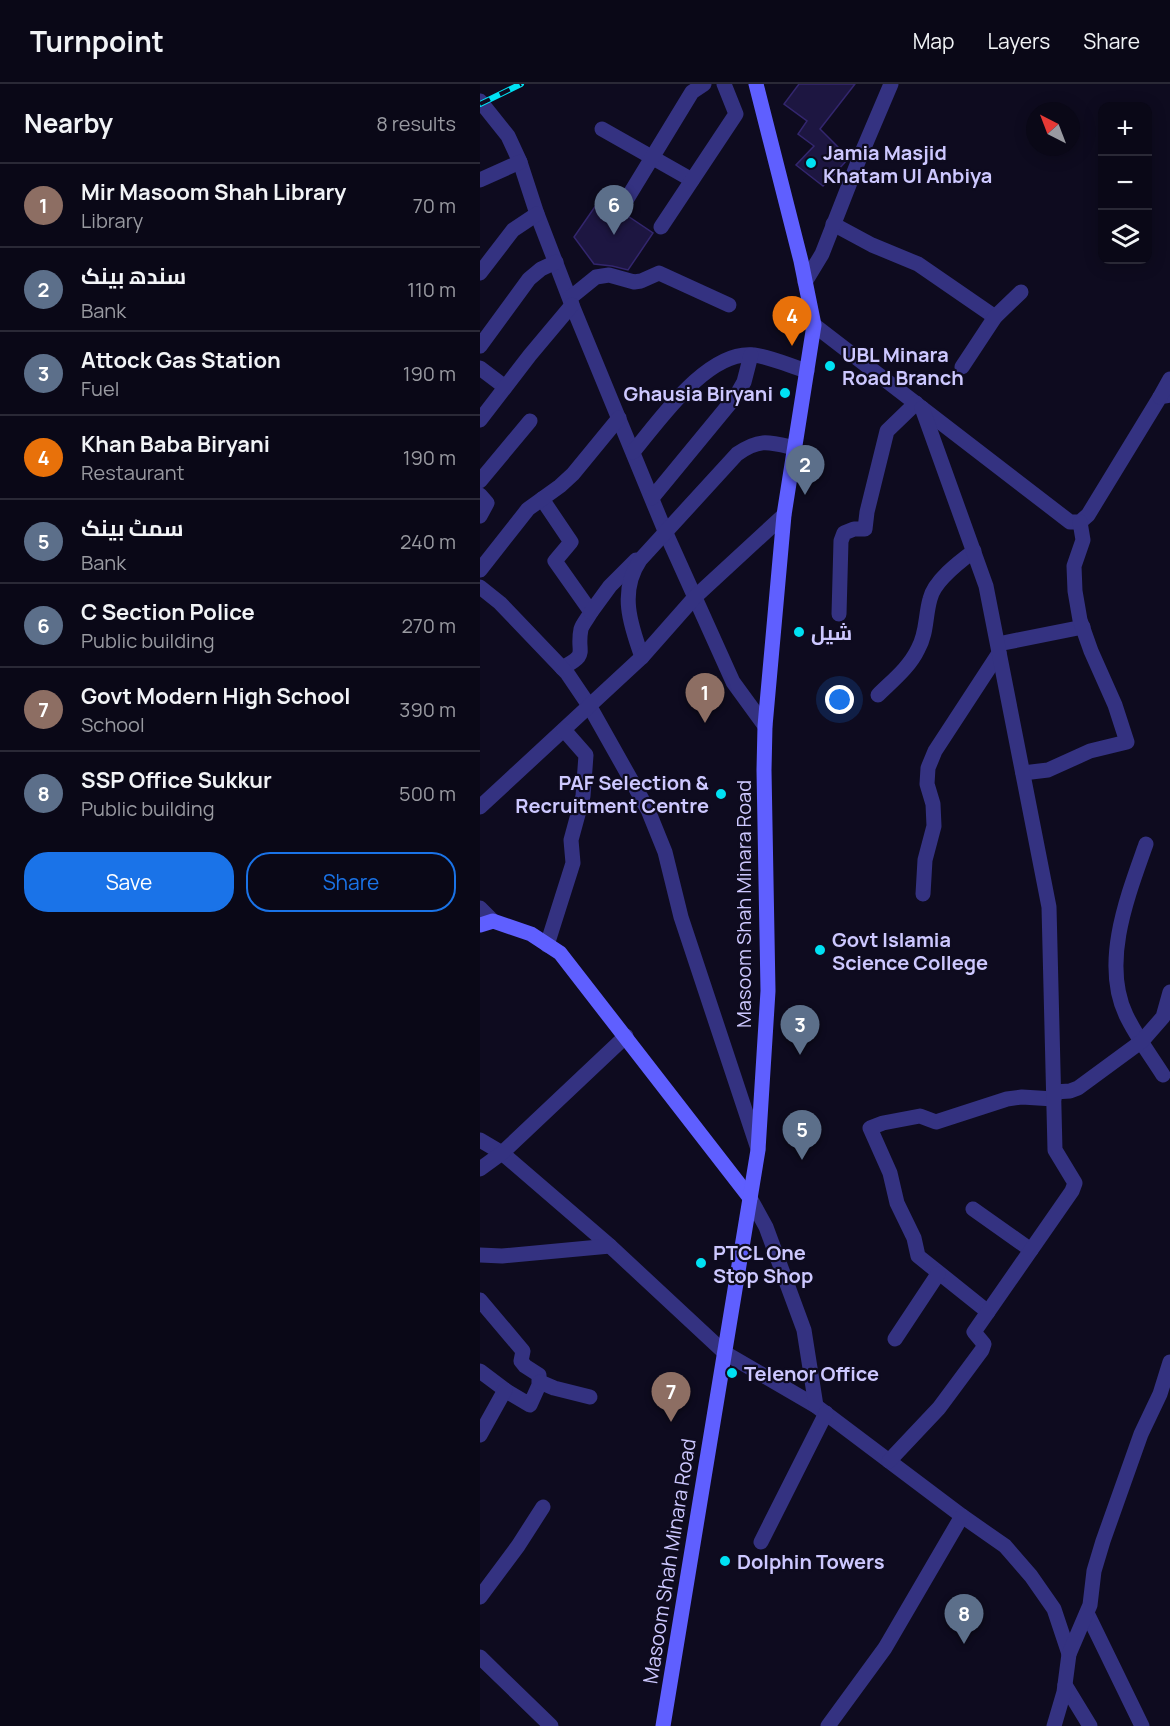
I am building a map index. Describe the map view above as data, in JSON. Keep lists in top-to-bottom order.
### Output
{
  "streets": {
    "main road": ["Masoom Shah Minara Road"]
  },
  "places": [
    "Jamia Masjid Khatam Ul Anbiya",
    "UBL Minara Road Branch",
    "Ghausia Biryani",
    "شیل",
    "PAF Selection & Recruitment Centre",
    "Govt Islamia Science College",
    "PTCL One Stop Shop",
    "Telenor Office",
    "Dolphin Towers"
  ],
  "north": "top left",
  "page": {
    "header": "Turnpoint",
    "nav": ["Map", "Layers", "Share"],
    "heading": ["Nearby", "8 results"],
    "map_buttons": ["+", "−"],
    "list": [
      {
        "mark": "1",
        "name": "Mir Masoom Shah Library",
        "note": "Library",
        "value": "70 m"
      },
      {
        "mark": "2",
        "name": "سندھ بینک",
        "note": "Bank",
        "value": "110 m"
      },
      {
        "mark": "3",
        "name": "Attock Gas Station",
        "note": "Fuel",
        "value": "190 m"
      },
      {
        "mark": "4",
        "name": "Khan Baba Biryani",
        "note": "Restaurant",
        "value": "190 m"
      },
      {
        "mark": "5",
        "name": "سمٹ بینک",
        "note": "Bank",
        "value": "240 m"
      },
      {
        "mark": "6",
        "name": "C Section Police",
        "note": "Public building",
        "value": "270 m"
      },
      {
        "mark": "7",
        "name": "Govt Modern High School",
        "note": "School",
        "value": "390 m"
      },
      {
        "mark": "8",
        "name": "SSP Office Sukkur",
        "note": "Public building",
        "value": "500 m"
      }
    ],
    "pins": [
      "6",
      "4",
      "2",
      "1",
      "3",
      "5",
      "7",
      "8"
    ],
    "buttons": ["Save", "Share"]
  }
}
